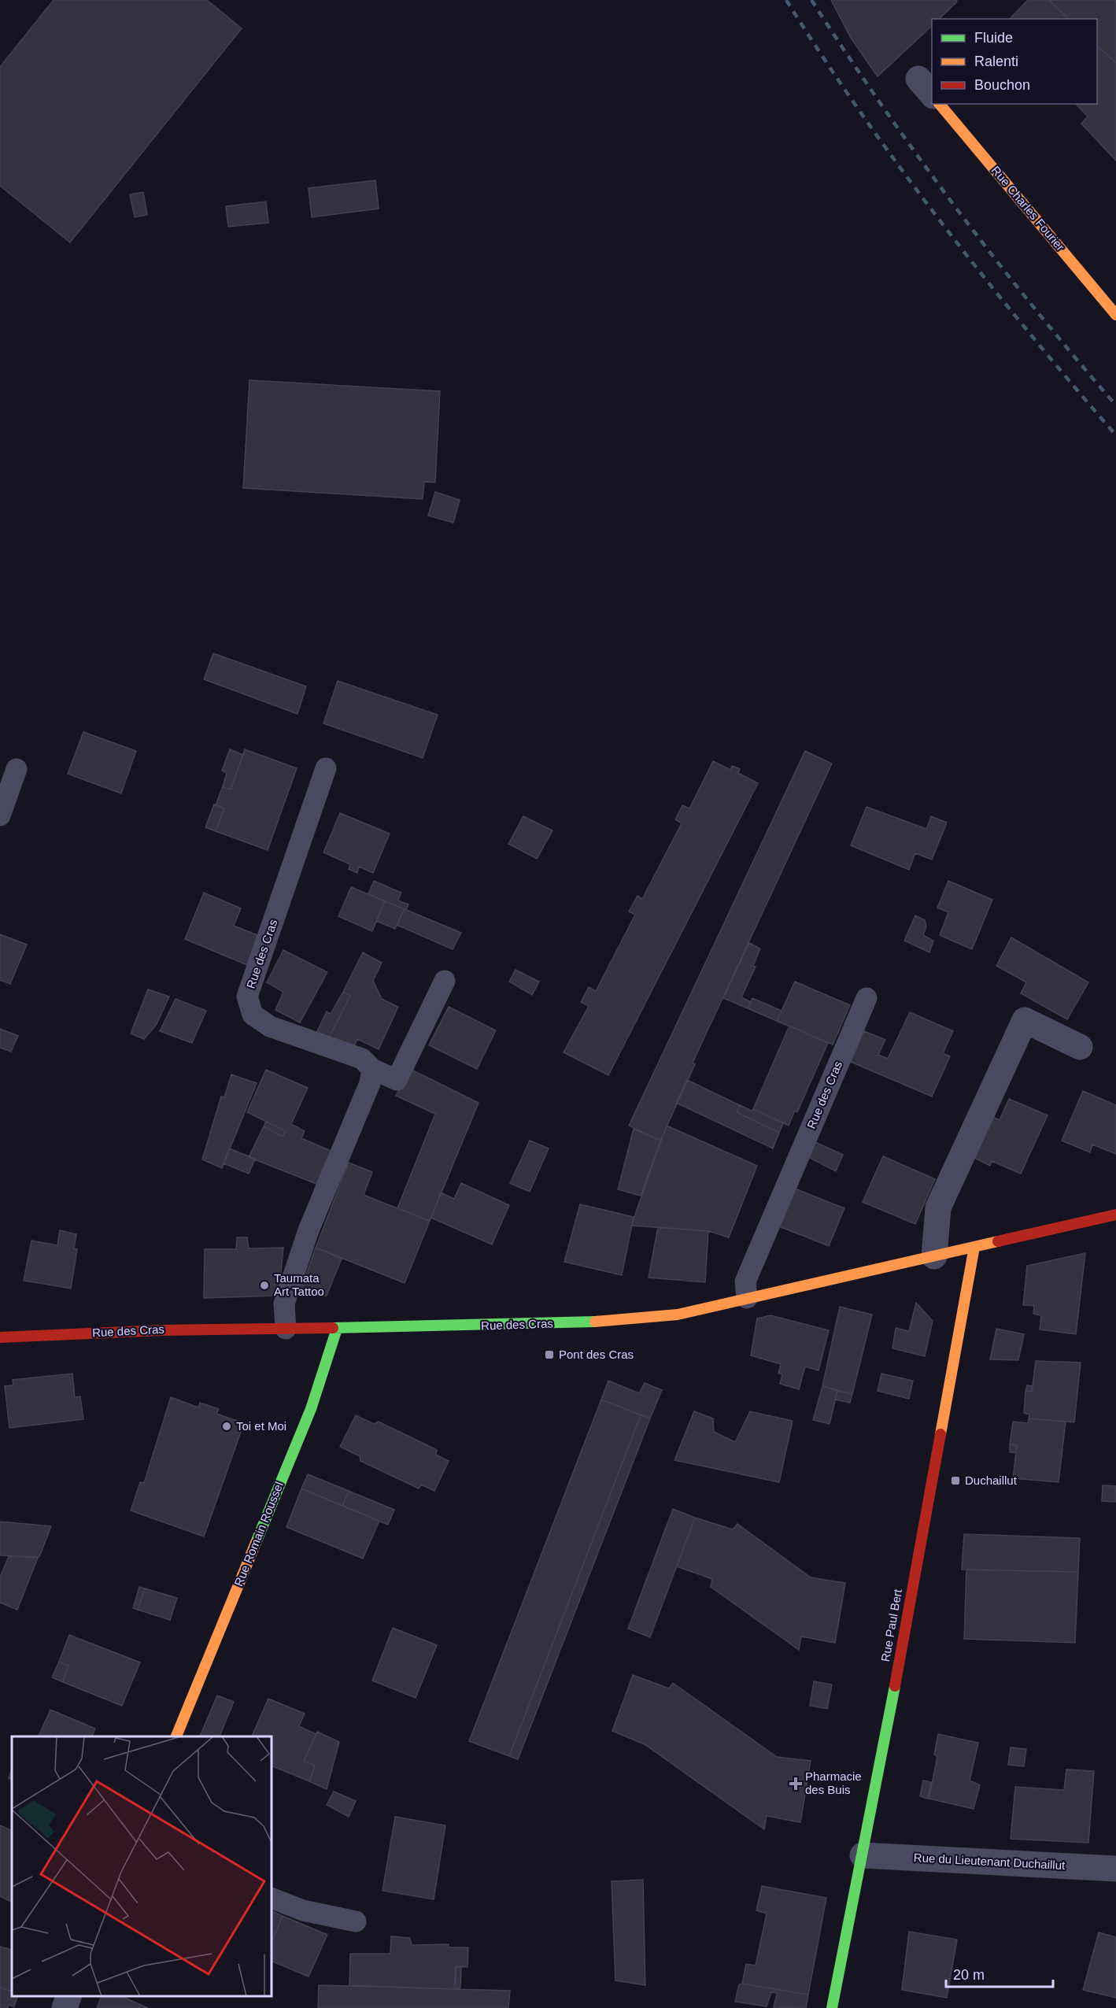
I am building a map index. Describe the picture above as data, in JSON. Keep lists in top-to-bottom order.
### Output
{
  "streets": {
    "street": [
      "Rue Charles Fourier",
      "Rue des Cras",
      "Rue Romain Roussel",
      "Rue Paul Bert",
      "Rue du Lieutenant Duchaillut"
    ]
  },
  "crossings": [
    ["Rue des Cras", "Rue Romain Roussel"],
    ["Rue des Cras", "Rue Paul Bert"],
    ["Rue Paul Bert", "Rue du Lieutenant Duchaillut"]
  ],
  "places": {
    "other": ["Taumata Art Tattoo", "Toi et Moi"],
    "transit": ["Pont des Cras", "Duchaillut"],
    "health": ["Pharmacie des Buis"]
  },
  "legend": ["Fluide", "Ralenti", "Bouchon"],
  "scale_bar": "20 m"
}
